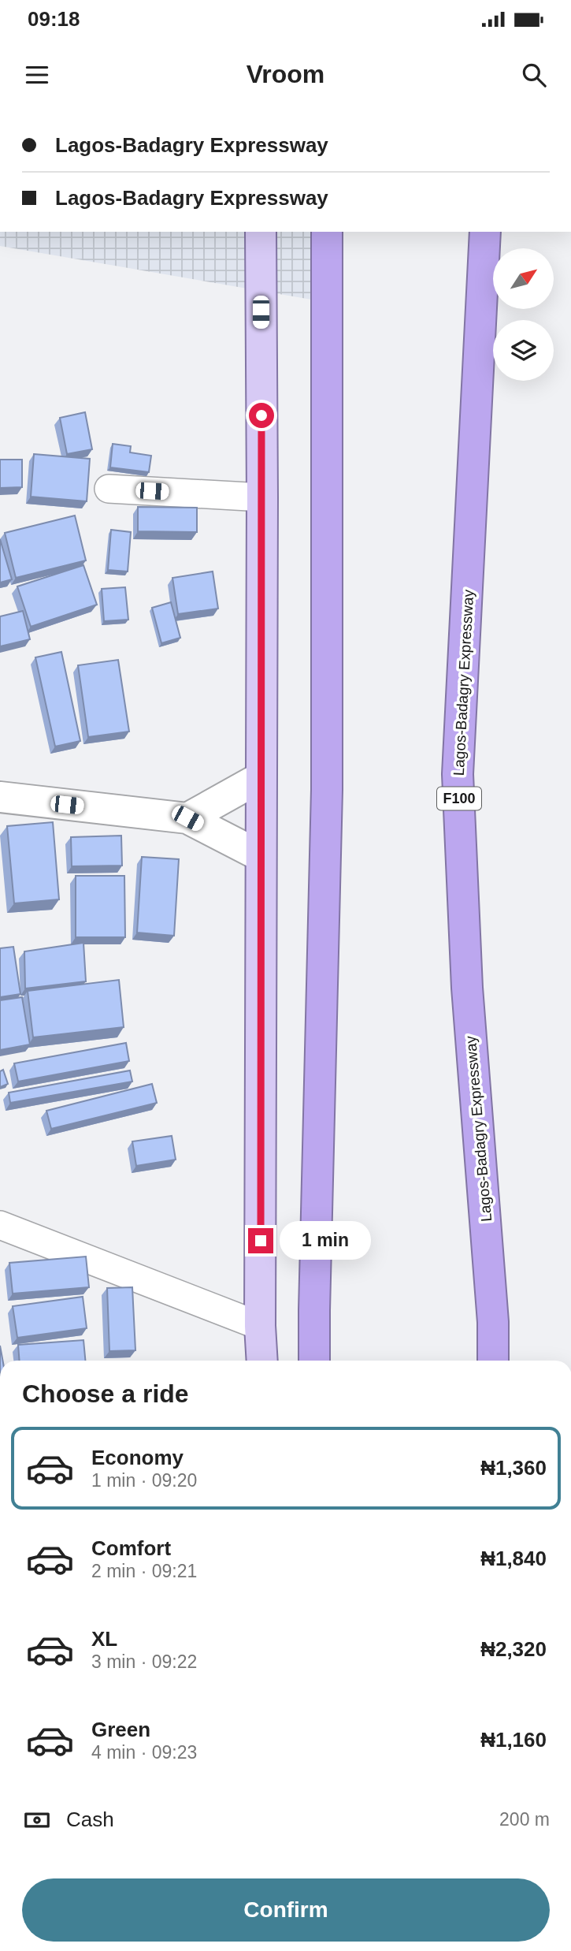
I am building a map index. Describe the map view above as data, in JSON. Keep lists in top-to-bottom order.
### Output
{
  "streets": {
    "highway": ["Lagos-Badagry Expressway", "F100"]
  },
  "north": "top right",
  "page": {
    "status": "09:18",
    "header": "Vroom",
    "banner": ["Lagos-Badagry Expressway", "Lagos-Badagry Expressway"],
    "bubble": "1 min",
    "heading": "Choose a ride",
    "list": [
      {
        "name": "Economy",
        "note": "1 min · 09:20",
        "value": "₦1,360"
      },
      {
        "name": "Comfort",
        "note": "2 min · 09:21",
        "value": "₦1,840"
      },
      {
        "name": "XL",
        "note": "3 min · 09:22",
        "value": "₦2,320"
      },
      {
        "name": "Green",
        "note": "4 min · 09:23",
        "value": "₦1,160"
      }
    ],
    "pay": ["Cash", "200 m"],
    "buttons": "Confirm"
  }
}
